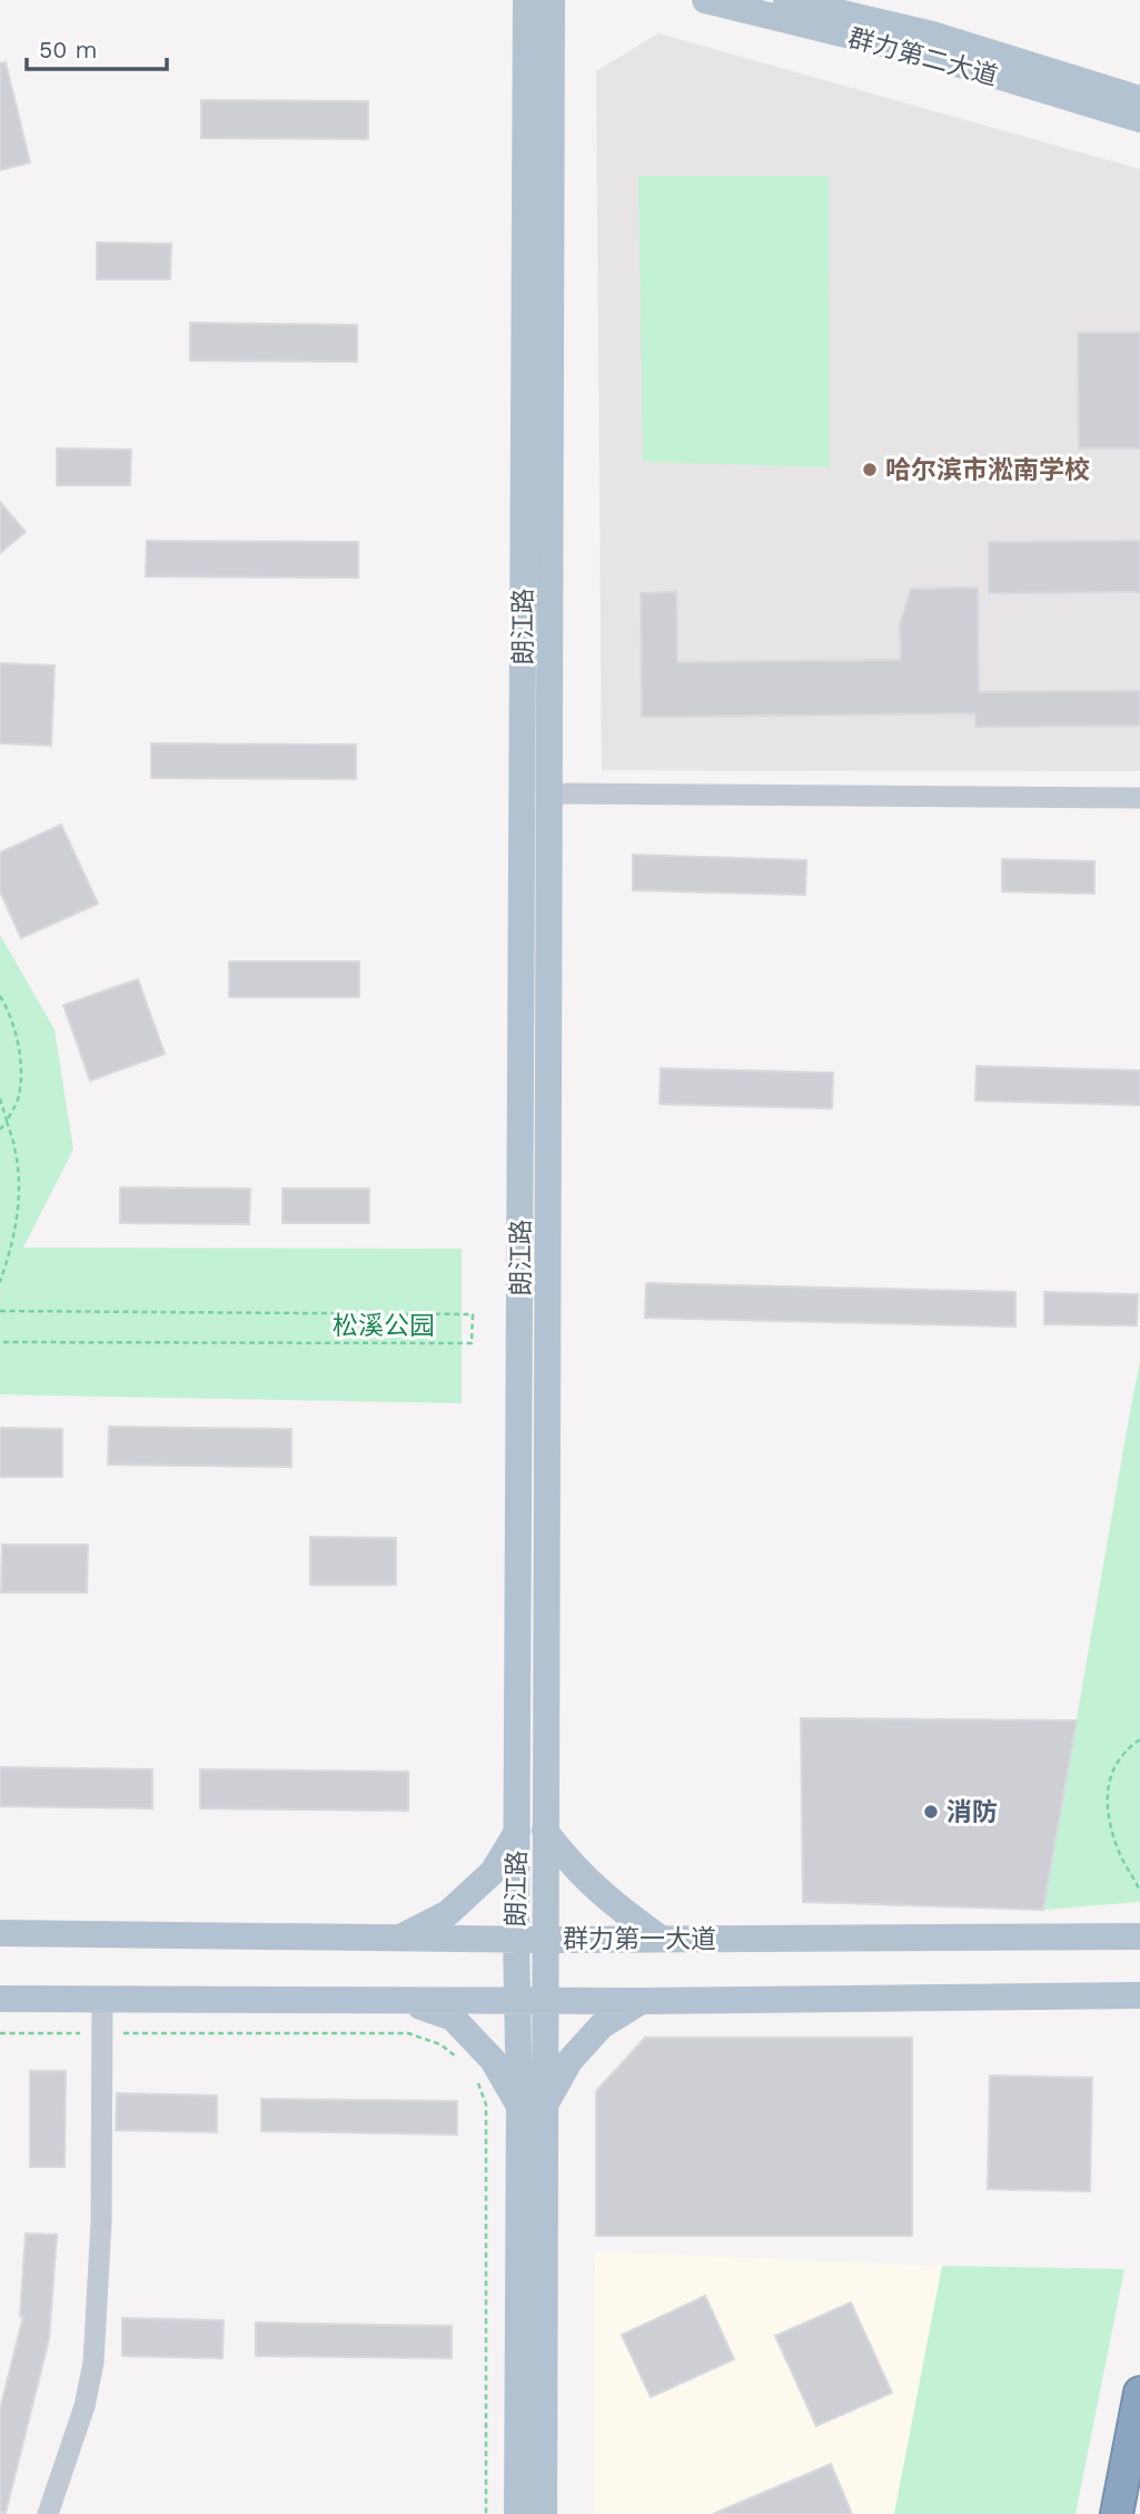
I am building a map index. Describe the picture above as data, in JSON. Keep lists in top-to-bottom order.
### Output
{
  "streets": {
    "main road": ["群力第二大道", "朗江路", "群力第一大道"]
  },
  "crossings": [
    ["朗江路", "群力第一大道"]
  ],
  "parks": ["松溪公园"],
  "places": ["哈尔滨市淞南学校", "消防"],
  "scale_bar": "50 m"
}
